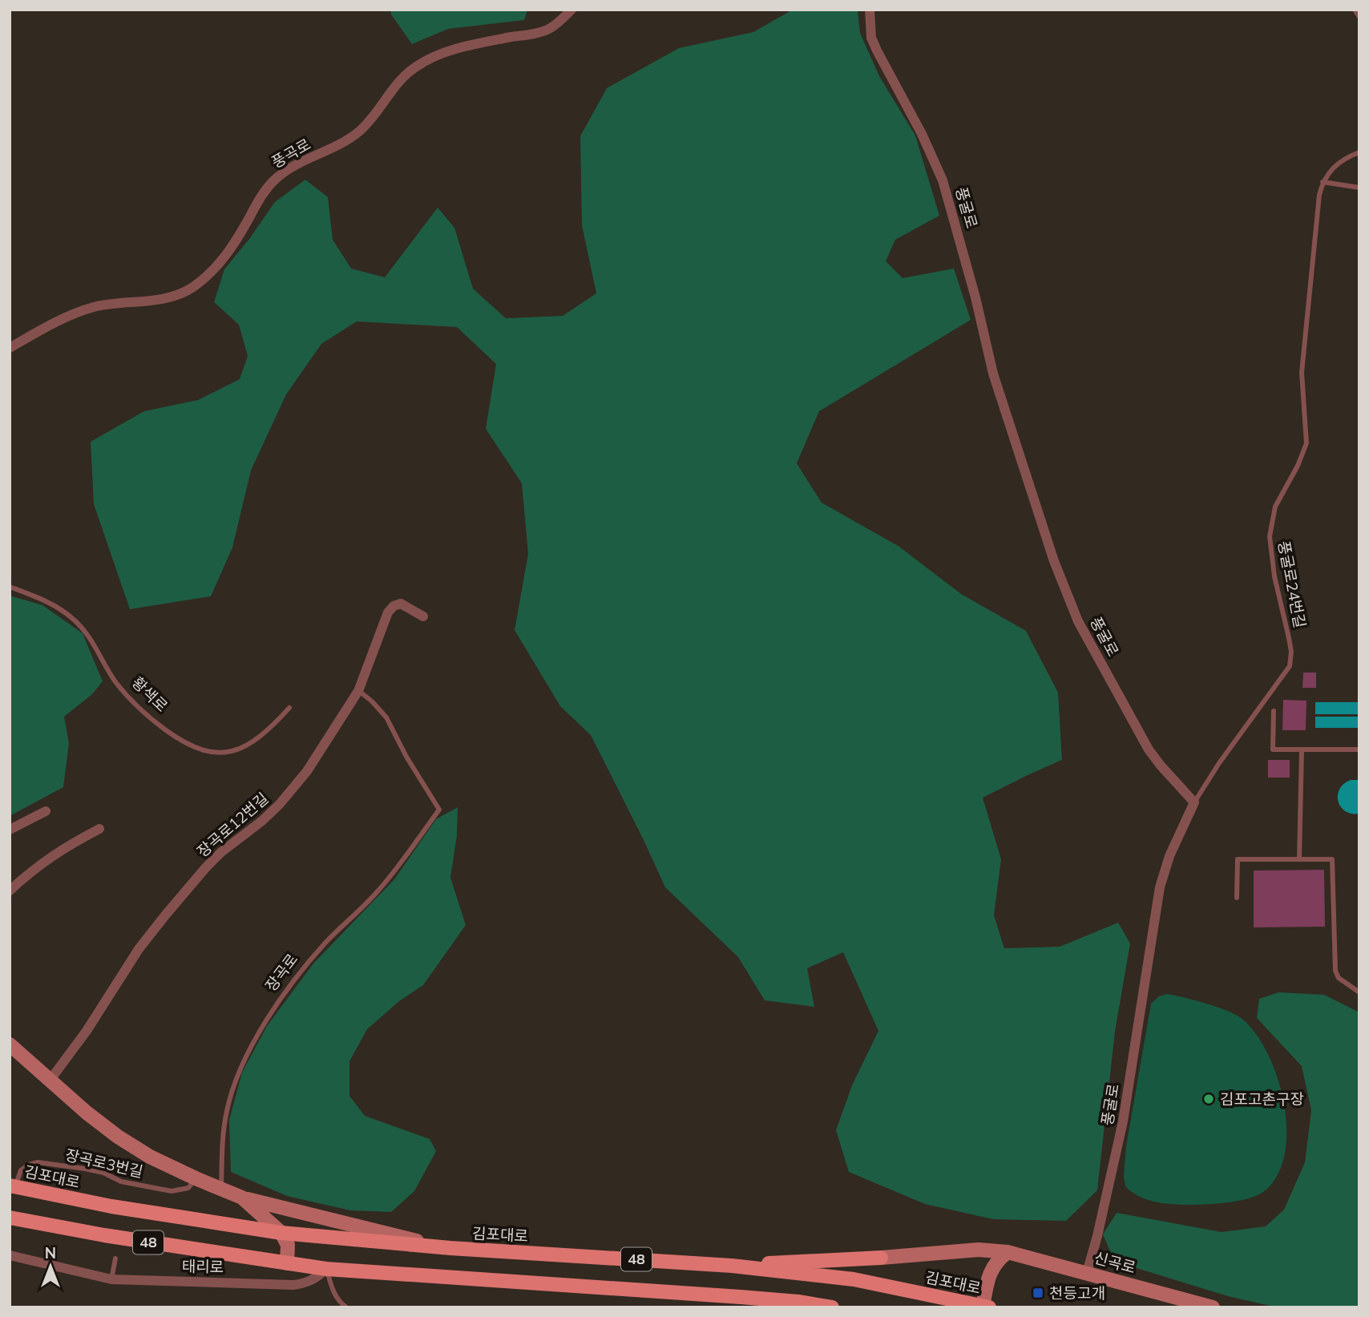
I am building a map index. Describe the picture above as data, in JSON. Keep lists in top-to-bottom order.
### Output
{
  "streets": {
    "main road": ["김포대로", "48"],
    "street": [
      "풍곡로",
      "풍굴로",
      "장곡로12번길",
      "신곡로",
      "태리로"
    ],
    "lane": [
      "풍굴로24번길",
      "황색로",
      "장곡로",
      "장곡로3번길"
    ]
  },
  "crossings": [
    ["풍굴로", "풍굴로24번길"],
    ["풍굴로", "신곡로"],
    ["장곡로12번길", "장곡로"],
    ["장곡로3번길", "김포대로"],
    ["48", "태리로"]
  ],
  "places": {
    "other": ["김포고촌구장"],
    "transit": ["천등고개"]
  },
  "north": "top"
}
